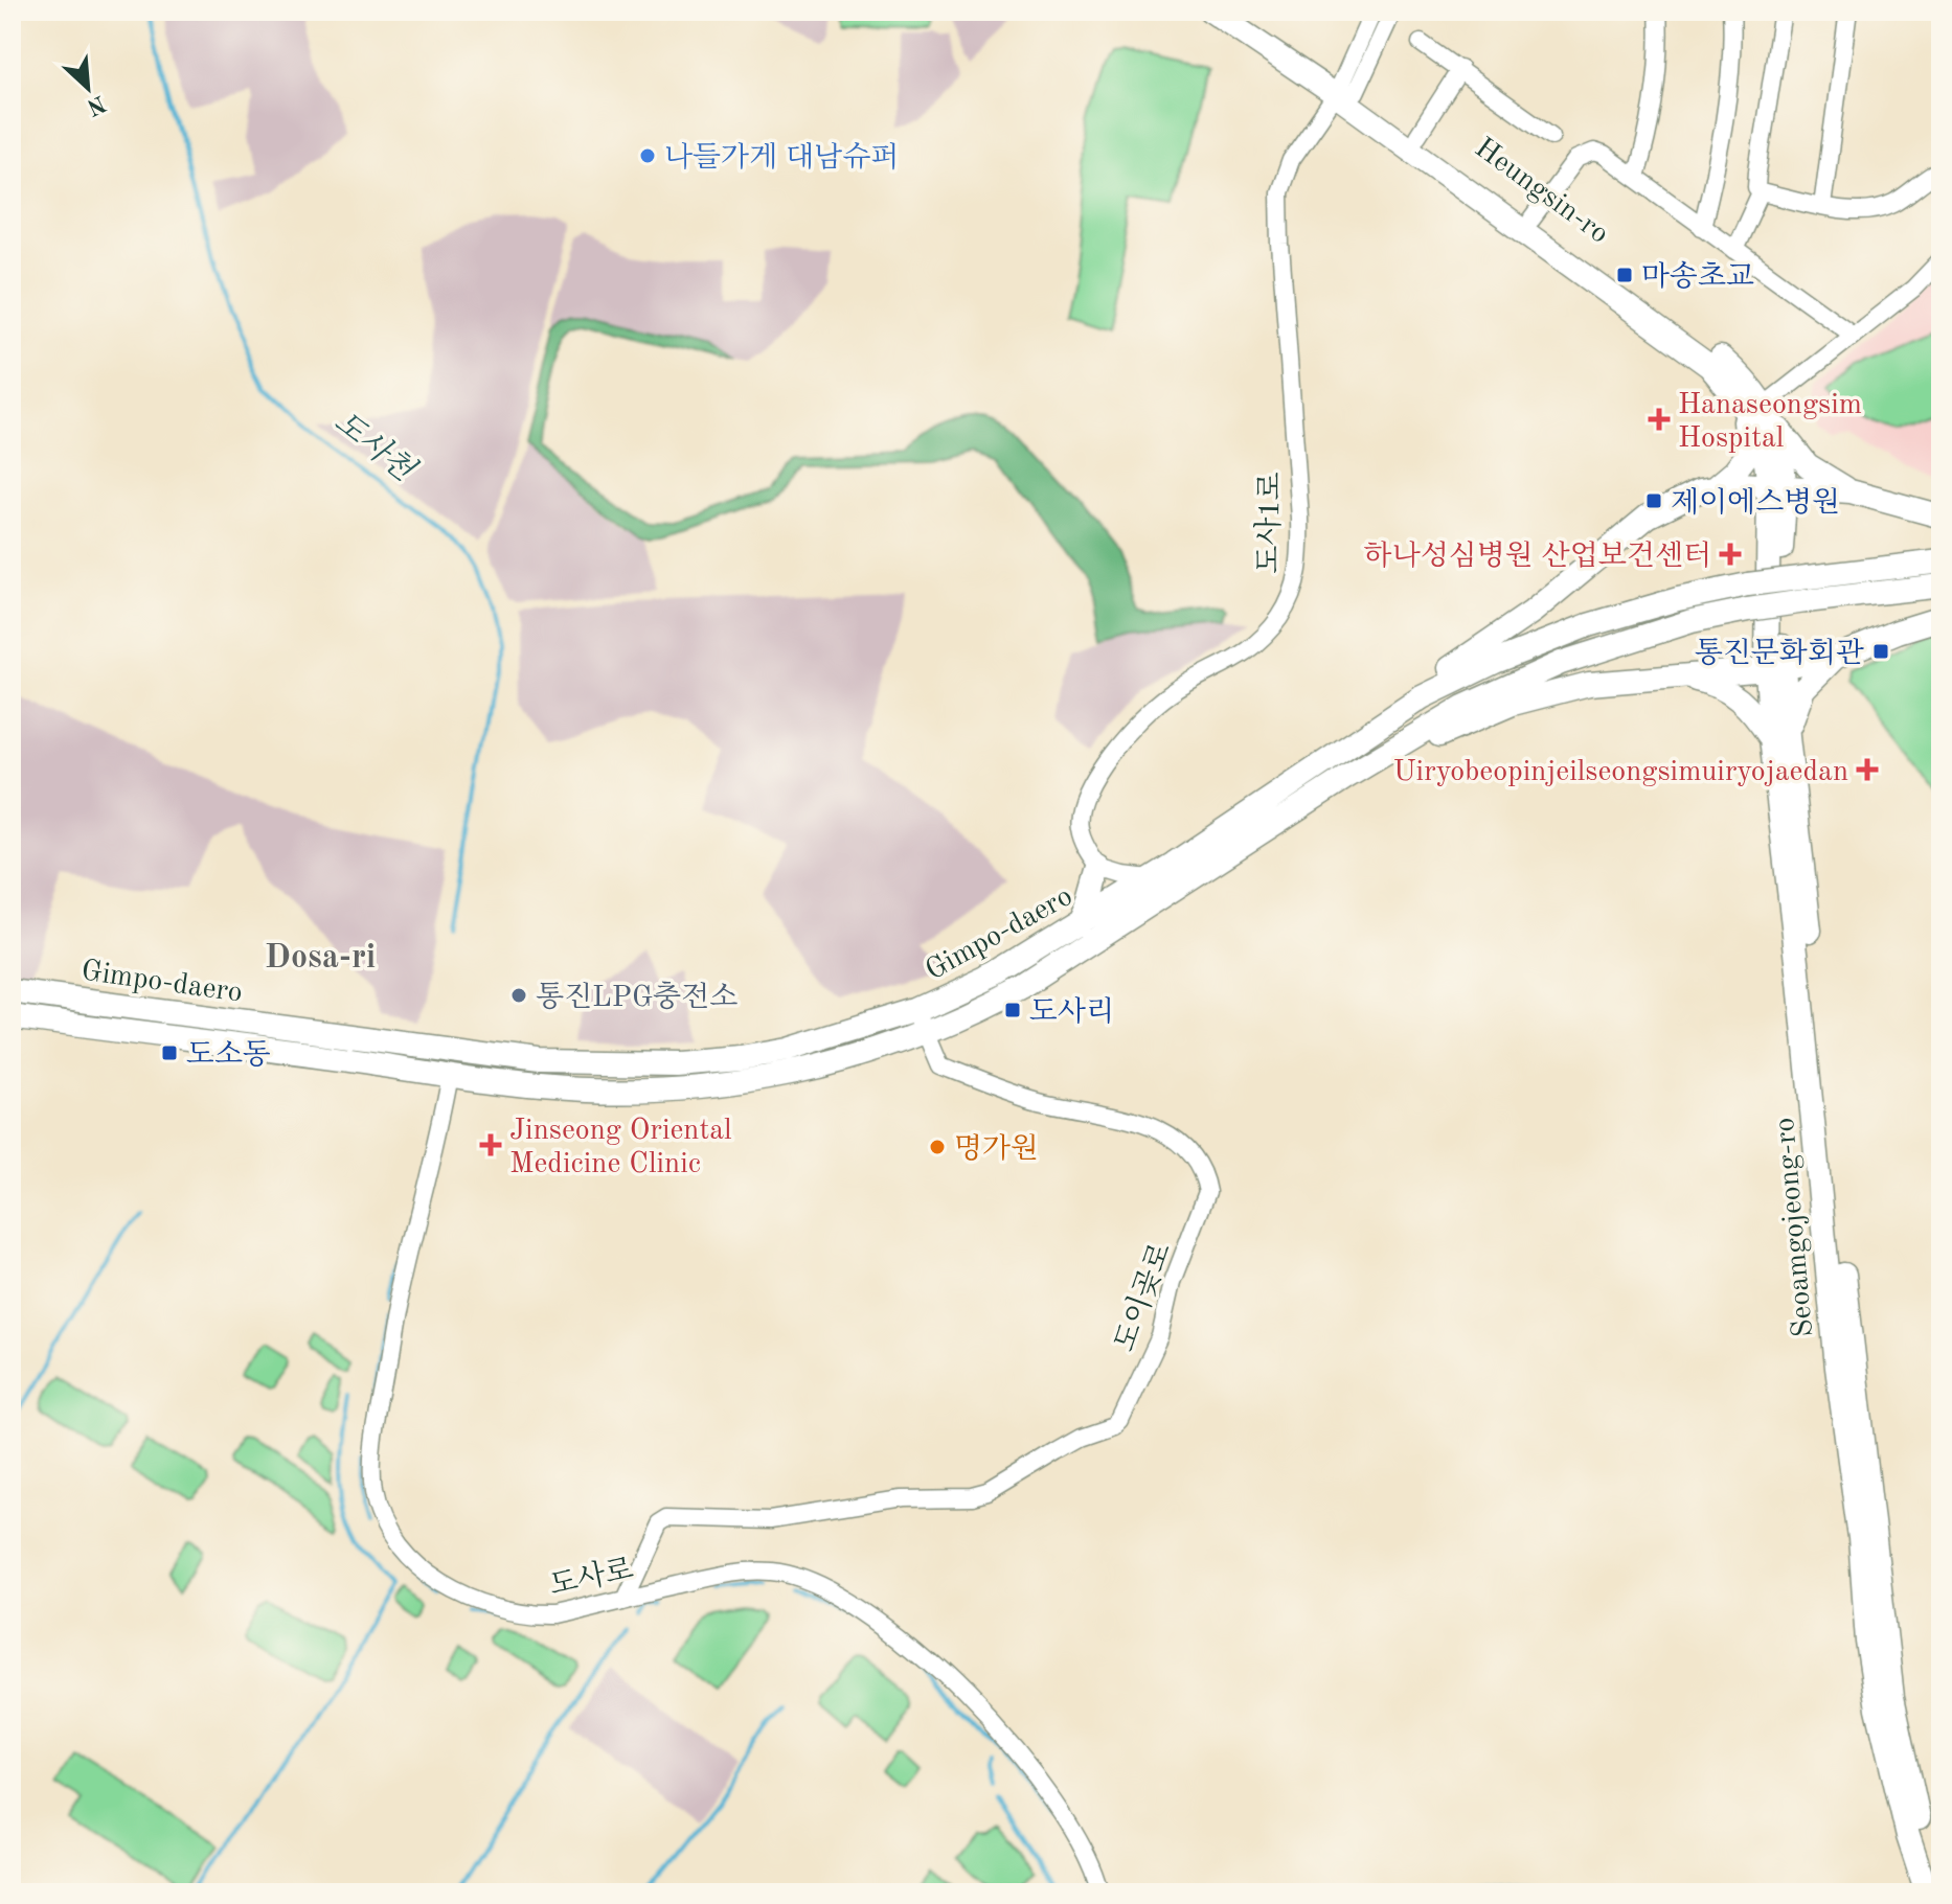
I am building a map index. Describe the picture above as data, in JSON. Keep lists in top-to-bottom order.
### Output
{
  "streets": {
    "main road": ["Heungsin-ro", "Gimpo-daero", "Seoamgojeong-ro"],
    "street": ["도사1로", "도이곶로", "도사로"]
  },
  "crossings": [
    ["Heungsin-ro", "도사1로"],
    ["Heungsin-ro", "Seoamgojeong-ro"],
    ["Gimpo-daero", "도이곶로"],
    ["Gimpo-daero", "도사로"],
    ["도이곶로", "도사로"]
  ],
  "districts": ["Dosa-ri"],
  "water": ["도사천"],
  "places": {
    "other": ["나들가게 대남슈퍼", "통진LPG충전소", "명가원"],
    "transit": [
      "마송초교",
      "제이에스병원",
      "통진문화회관",
      "도사리",
      "도소동"
    ],
    "health": [
      "Hanaseongsim Hospital",
      "하나성심병원 산업보건센터",
      "Uiryobeopinjeilseongsimuiryojaedan",
      "Jinseong Oriental Medicine Clinic"
    ]
  },
  "north": "bottom right"
}
